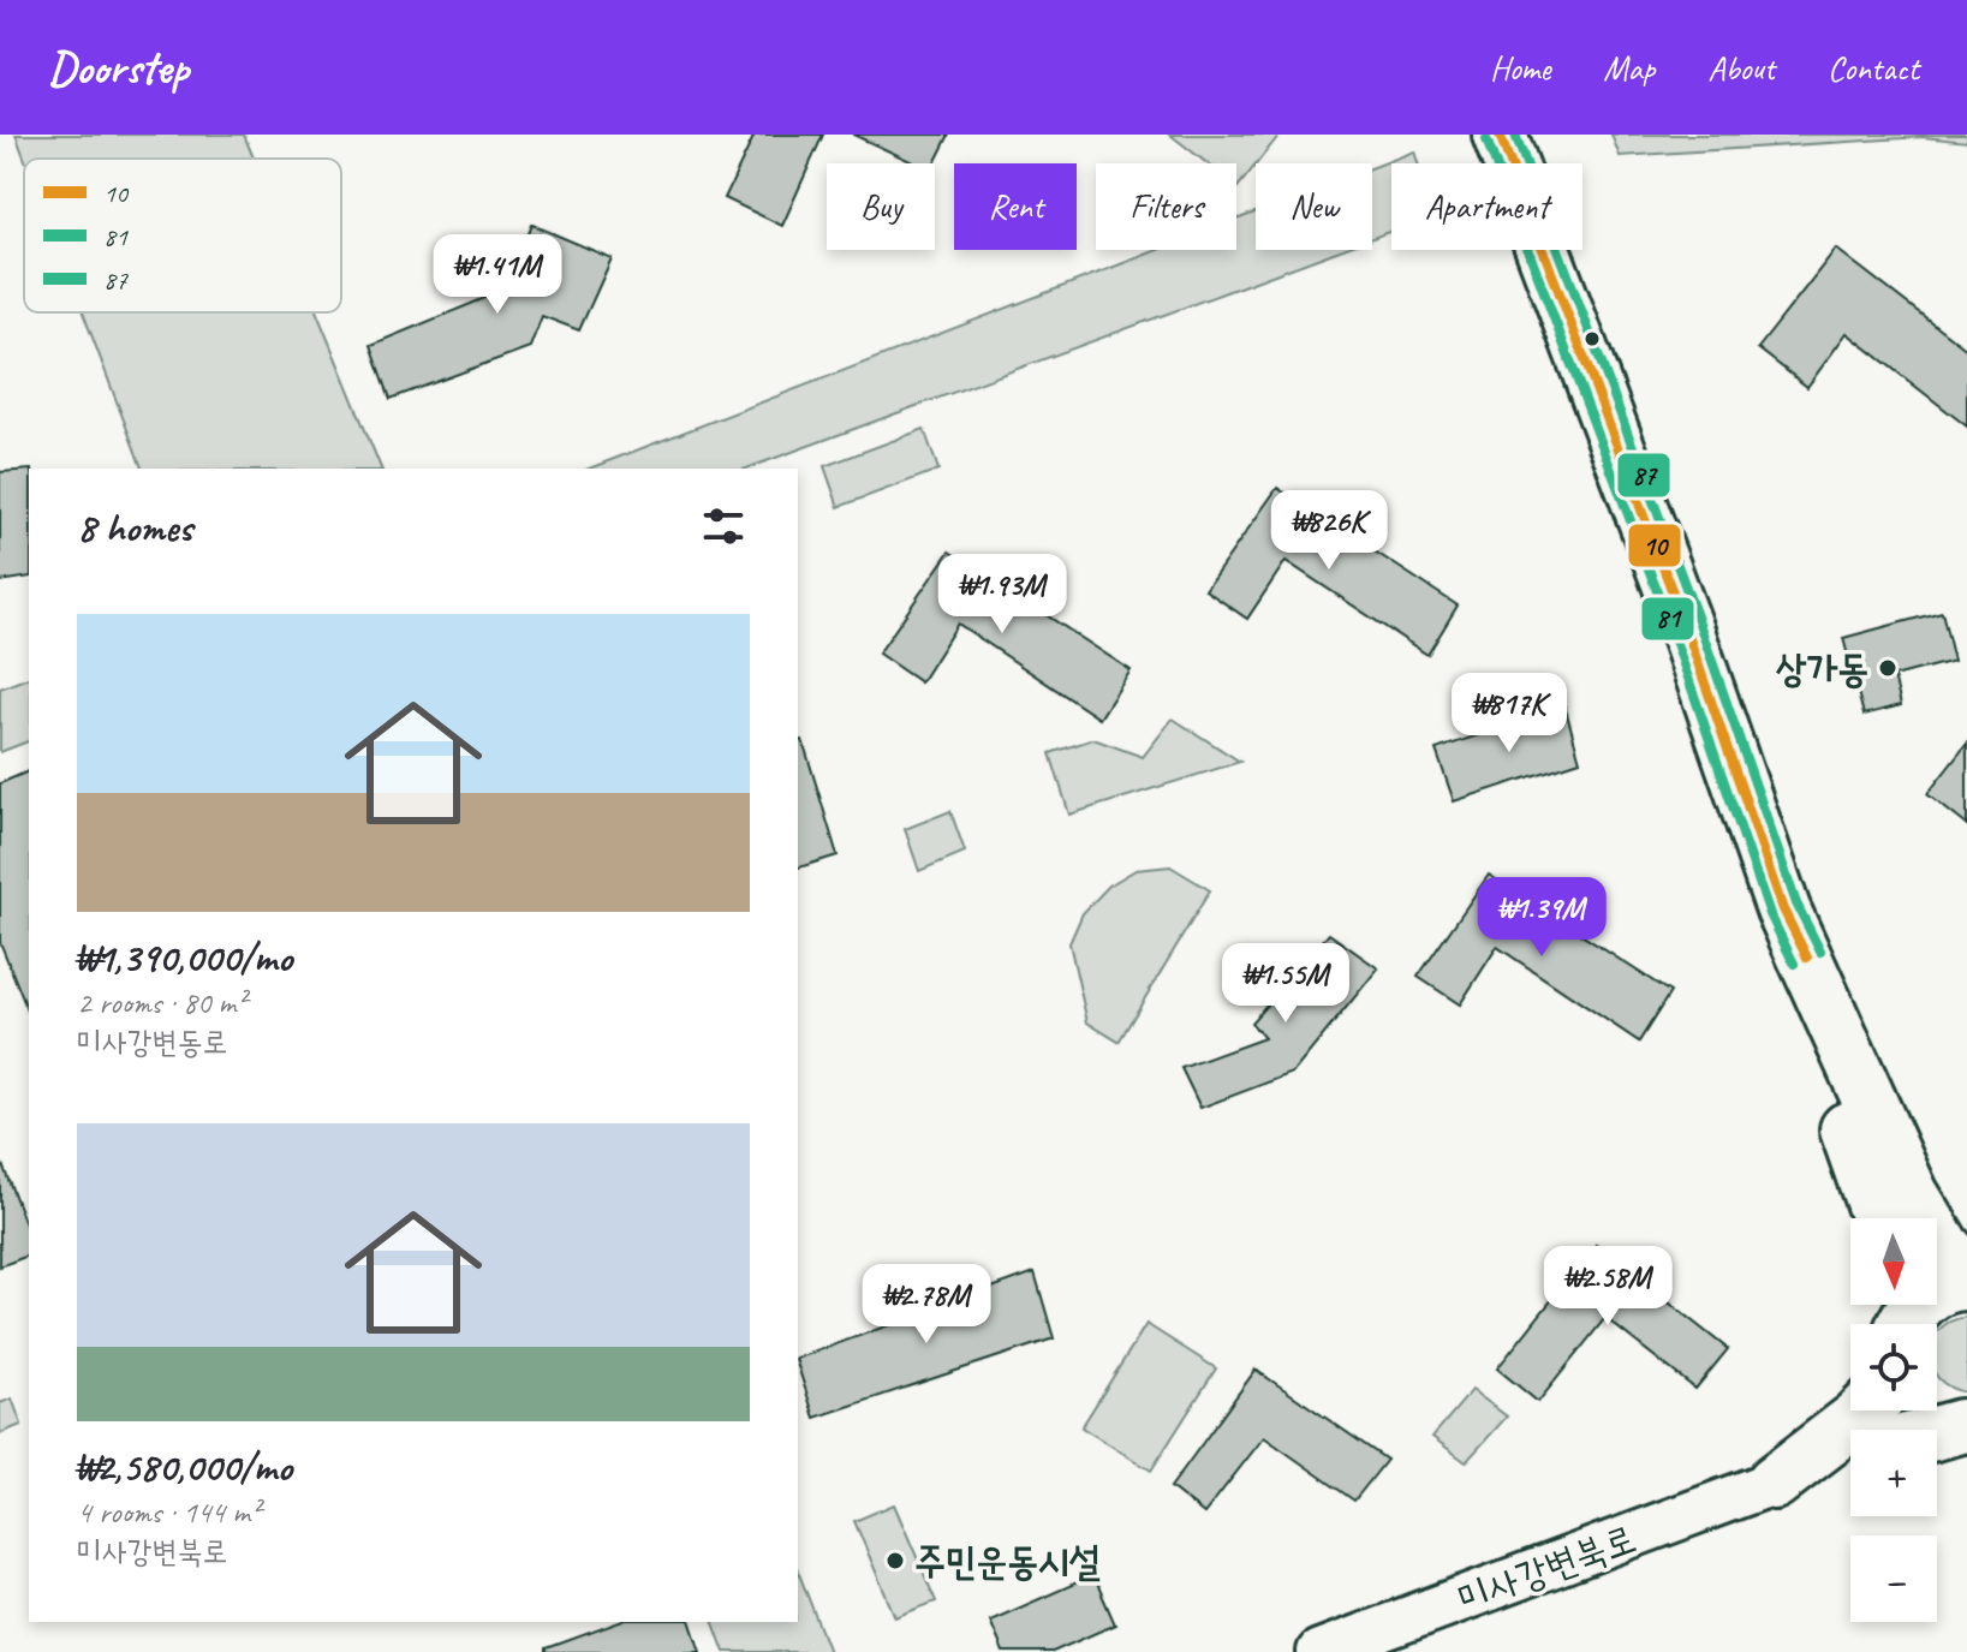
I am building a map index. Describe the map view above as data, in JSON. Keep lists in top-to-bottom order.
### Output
{
  "streets": {
    "street": ["미사강변북로"]
  },
  "places": ["상가동", "주민운동시설"],
  "lines": ["transit line 10", "transit line 87", "transit line 81"],
  "legend": ["10", "81", "87"],
  "north": "bottom",
  "page": {
    "header": "Doorstep",
    "nav": [
      "Home",
      "Map",
      "About",
      "Contact"
    ],
    "chip": [
      "Buy",
      "Rent",
      "Filters",
      "New",
      "Apartment"
    ],
    "price": [
      "₩1.41M",
      "₩826K",
      "₩1.93M",
      "₩817K",
      "₩1.39M",
      "₩1.55M",
      "₩2.58M",
      "₩2.78M"
    ],
    "heading": "8 homes",
    "list": [
      {
        "name": "₩1,390,000/mo",
        "note": "2 rooms · 80 m² · 미사강변동로"
      },
      {
        "name": "₩2,580,000/mo",
        "note": "4 rooms · 144 m² · 미사강변북로"
      }
    ],
    "map_buttons": ["+", "−"]
  }
}
